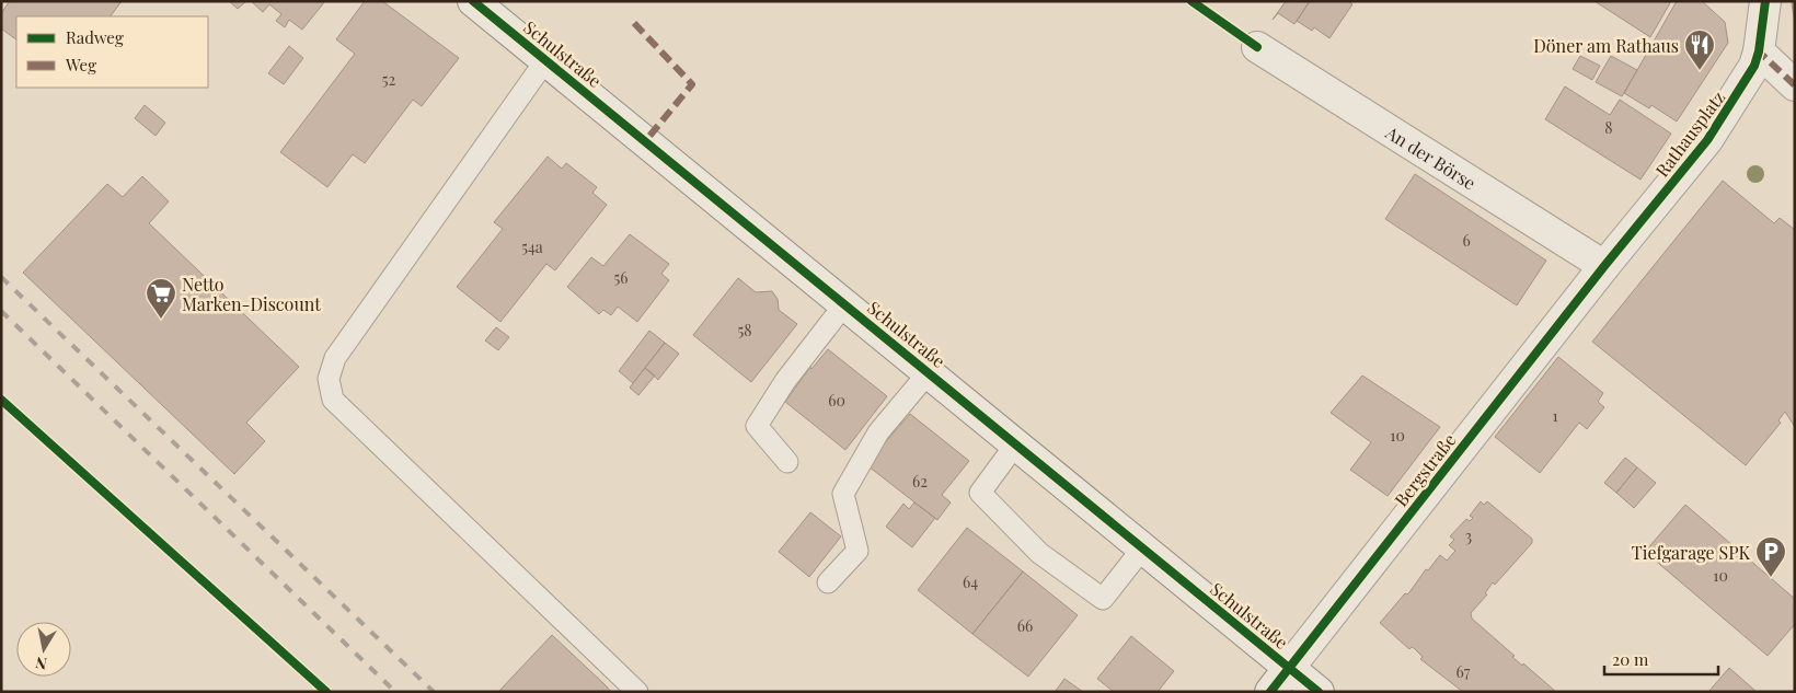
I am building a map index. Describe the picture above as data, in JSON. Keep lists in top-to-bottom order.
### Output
{
  "streets": {
    "street": [
      "Schulstraße",
      "Rathausplatz",
      "An der Börse",
      "Bergstraße"
    ]
  },
  "crossings": [
    ["Schulstraße", "Bergstraße"],
    ["Rathausplatz", "An der Börse"],
    ["Rathausplatz", "Bergstraße"],
    ["An der Börse", "Bergstraße"]
  ],
  "places": {
    "restaurant": ["Döner am Rathaus"],
    "supermarket": ["Netto Marken-Discount"],
    "parking": ["Tiefgarage SPK"]
  },
  "house_numbers": [
    "52",
    "8",
    "6",
    "54a",
    "56",
    "58",
    "60",
    "1",
    "10",
    "62",
    "3",
    "10",
    "64",
    "66",
    "67"
  ],
  "legend": ["Radweg", "Weg"],
  "scale_bar": "20 m",
  "north": "bottom"
}
